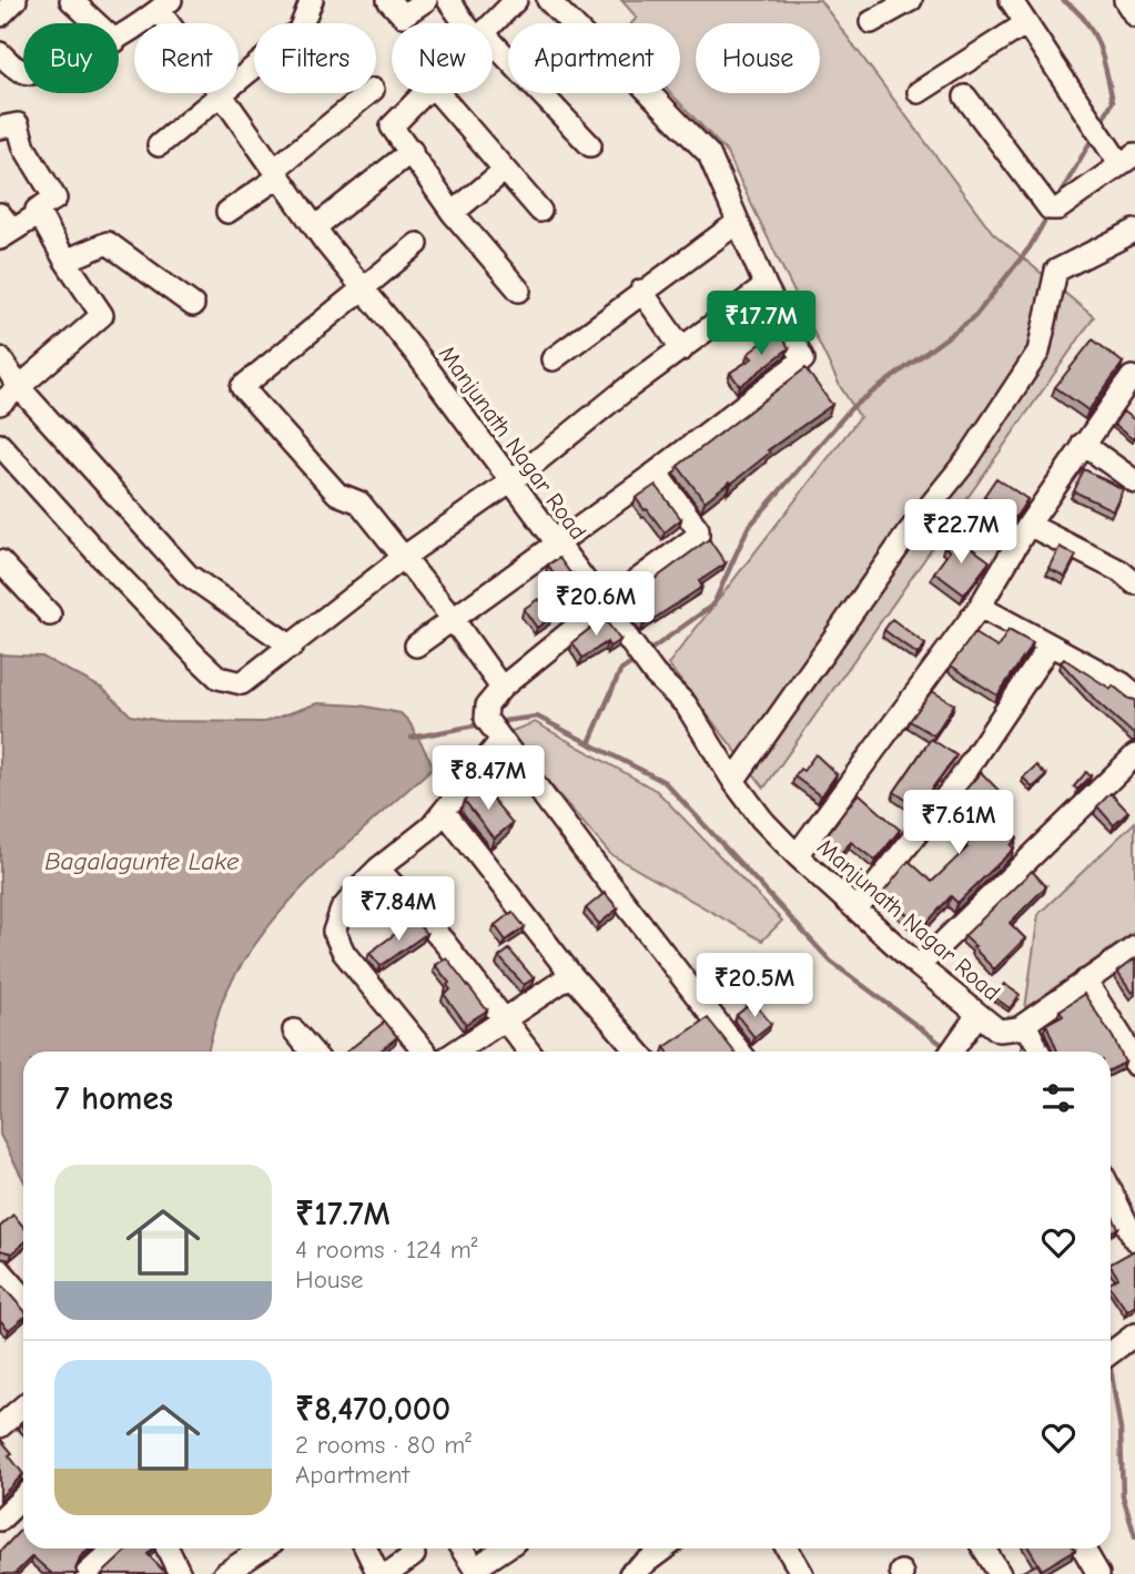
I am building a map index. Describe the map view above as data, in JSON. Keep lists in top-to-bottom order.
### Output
{
  "streets": {
    "street": ["Manjunath Nagar Road"]
  },
  "water": ["Bagalagunte Lake"],
  "page": {
    "chip": [
      "Buy",
      "Rent",
      "Filters",
      "New",
      "Apartment",
      "House"
    ],
    "price": [
      "₹17.7M",
      "₹22.7M",
      "₹20.6M",
      "₹8.47M",
      "₹7.61M",
      "₹7.84M",
      "₹20.5M"
    ],
    "heading": "7 homes",
    "list": [
      {
        "name": "₹17.7M",
        "note": "4 rooms · 124 m² · House"
      },
      {
        "name": "₹8,470,000",
        "note": "2 rooms · 80 m² · Apartment"
      }
    ]
  }
}
